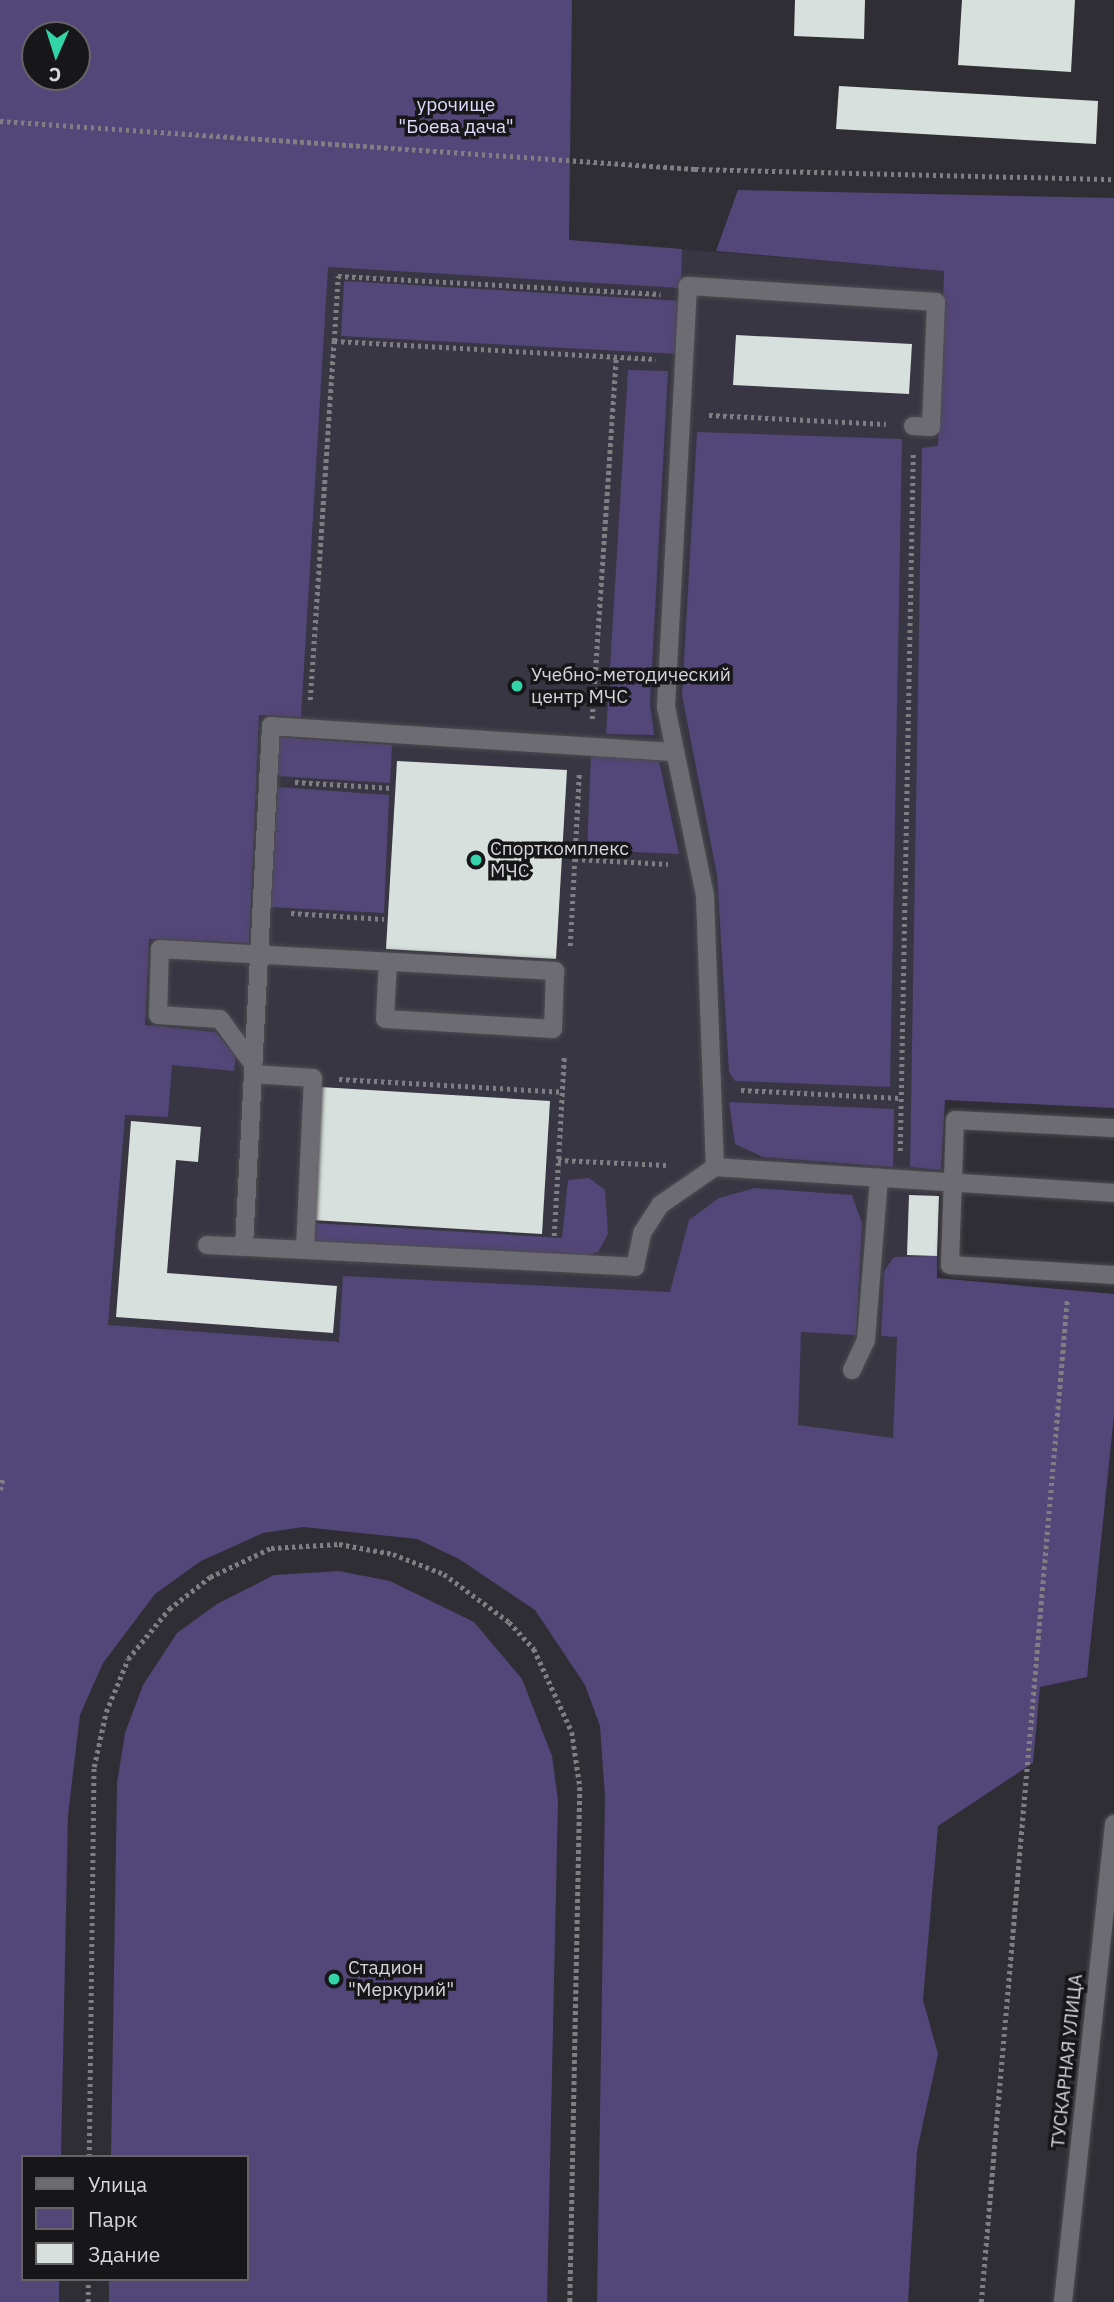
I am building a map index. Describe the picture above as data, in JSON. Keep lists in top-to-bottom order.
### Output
{
  "streets": {
    "street": ["ТУСКАРНАЯ УЛИЦА"]
  },
  "parks": ["урочище \"Боева дача\""],
  "places": ["Учебно-методический центр МЧС", "Спорткомплекс МЧС", "Стадион \"Меркурий\""],
  "legend": ["Улица", "Парк", "Здание"],
  "north": "bottom"
}
